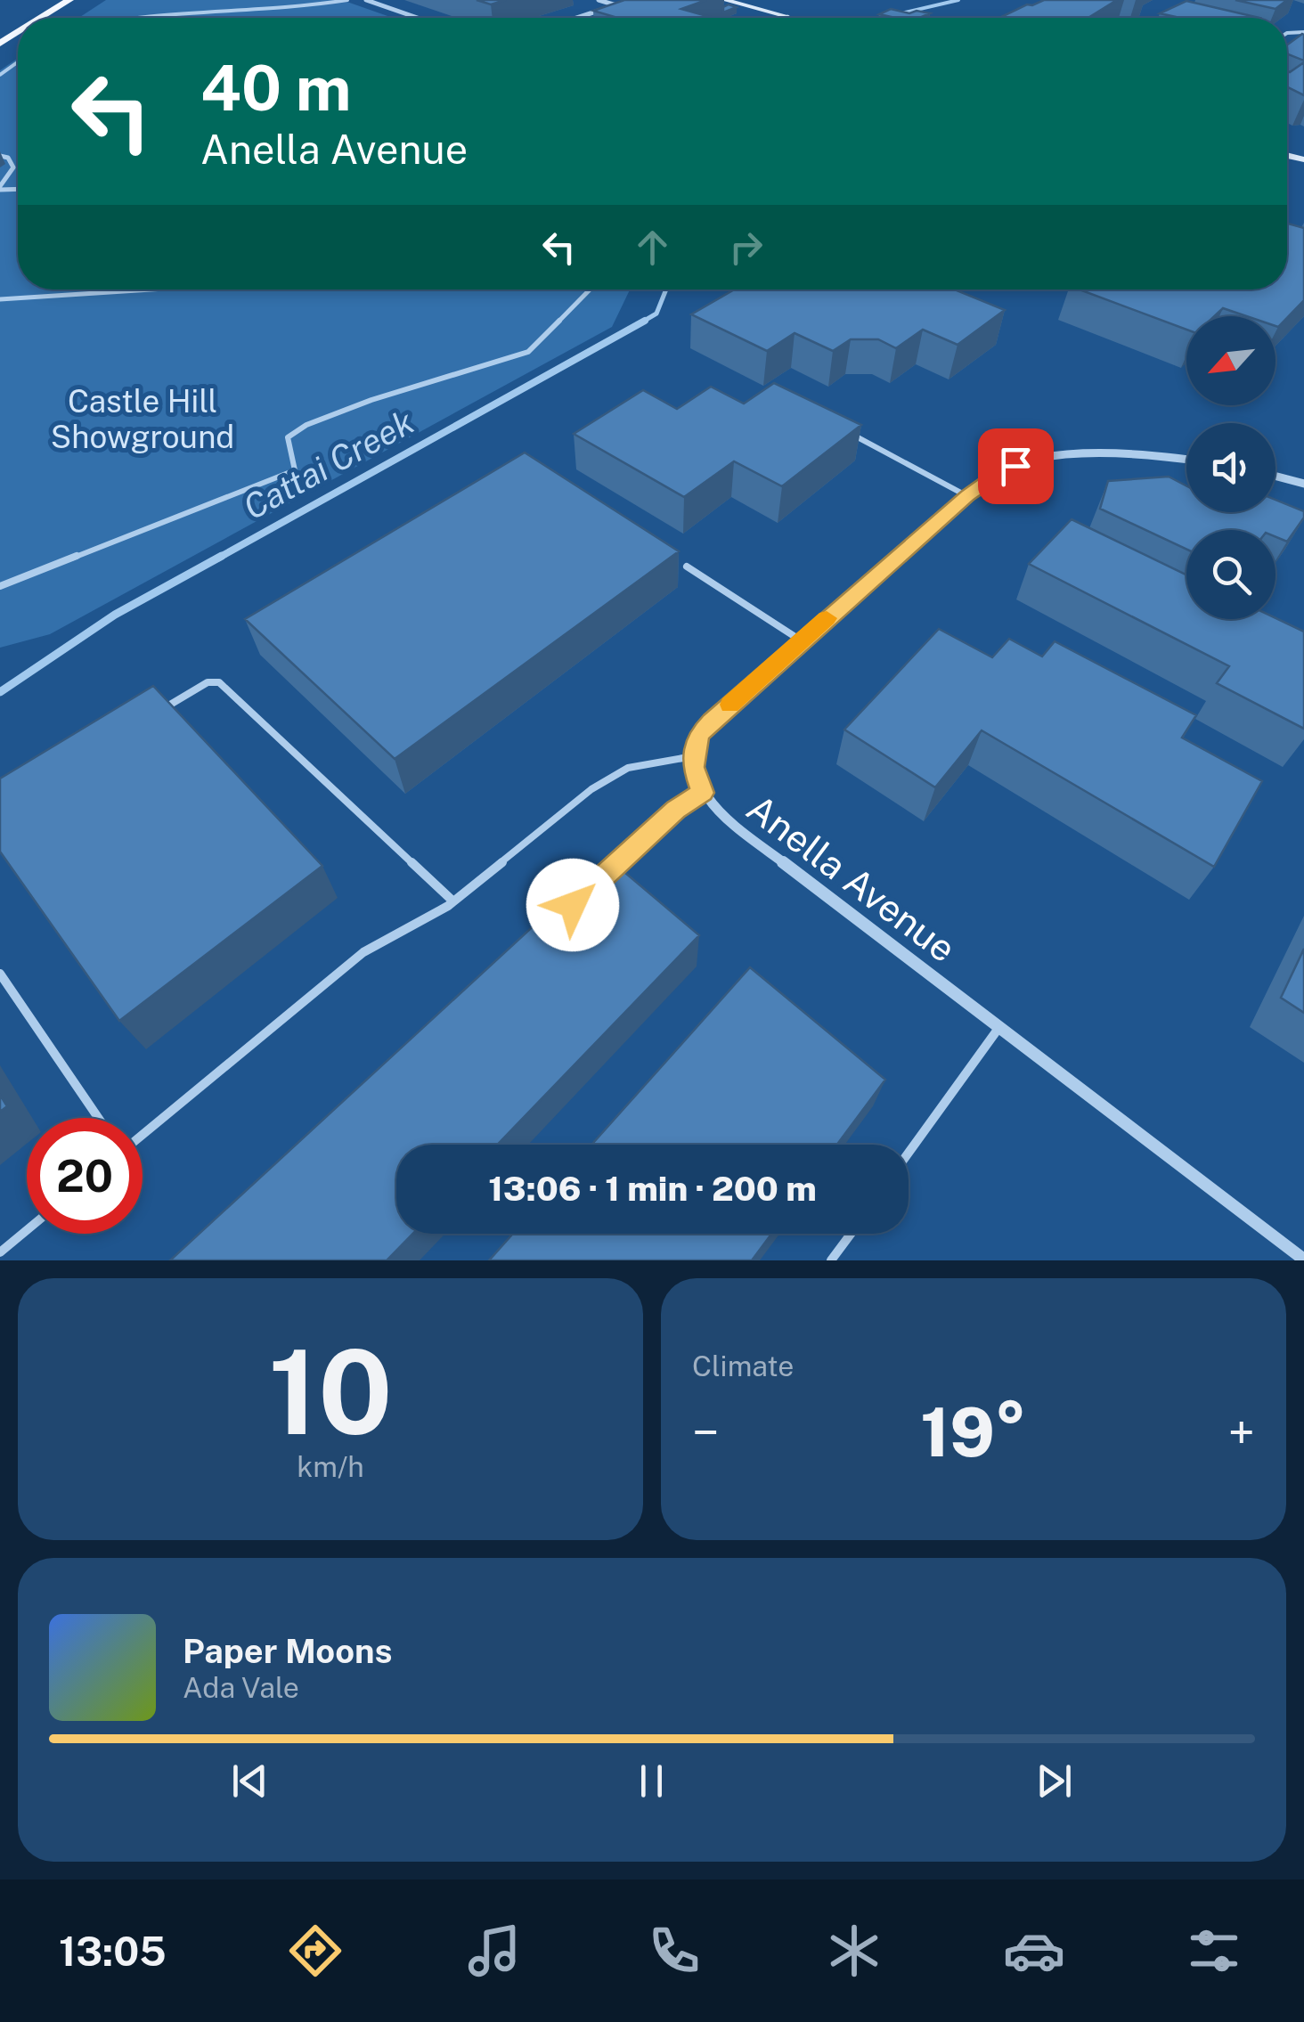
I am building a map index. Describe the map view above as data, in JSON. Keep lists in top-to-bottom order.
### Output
{
  "streets": {
    "street": ["Anella Avenue"]
  },
  "water": ["Cattai Creek"],
  "parks": ["Castle Hill Showground"],
  "north": "bottom left",
  "page": {
    "turn": ["40 m", "Anella Avenue"],
    "limit": "20",
    "trip": "13:06 · 1 min · 200 m",
    "tile": [
      ["10", "km/h"],
      "Climate"
    ],
    "heat": ["−", "19°", "+"],
    "song": ["Paper Moons", "Ada Vale"],
    "tabs": "13:05"
  }
}
